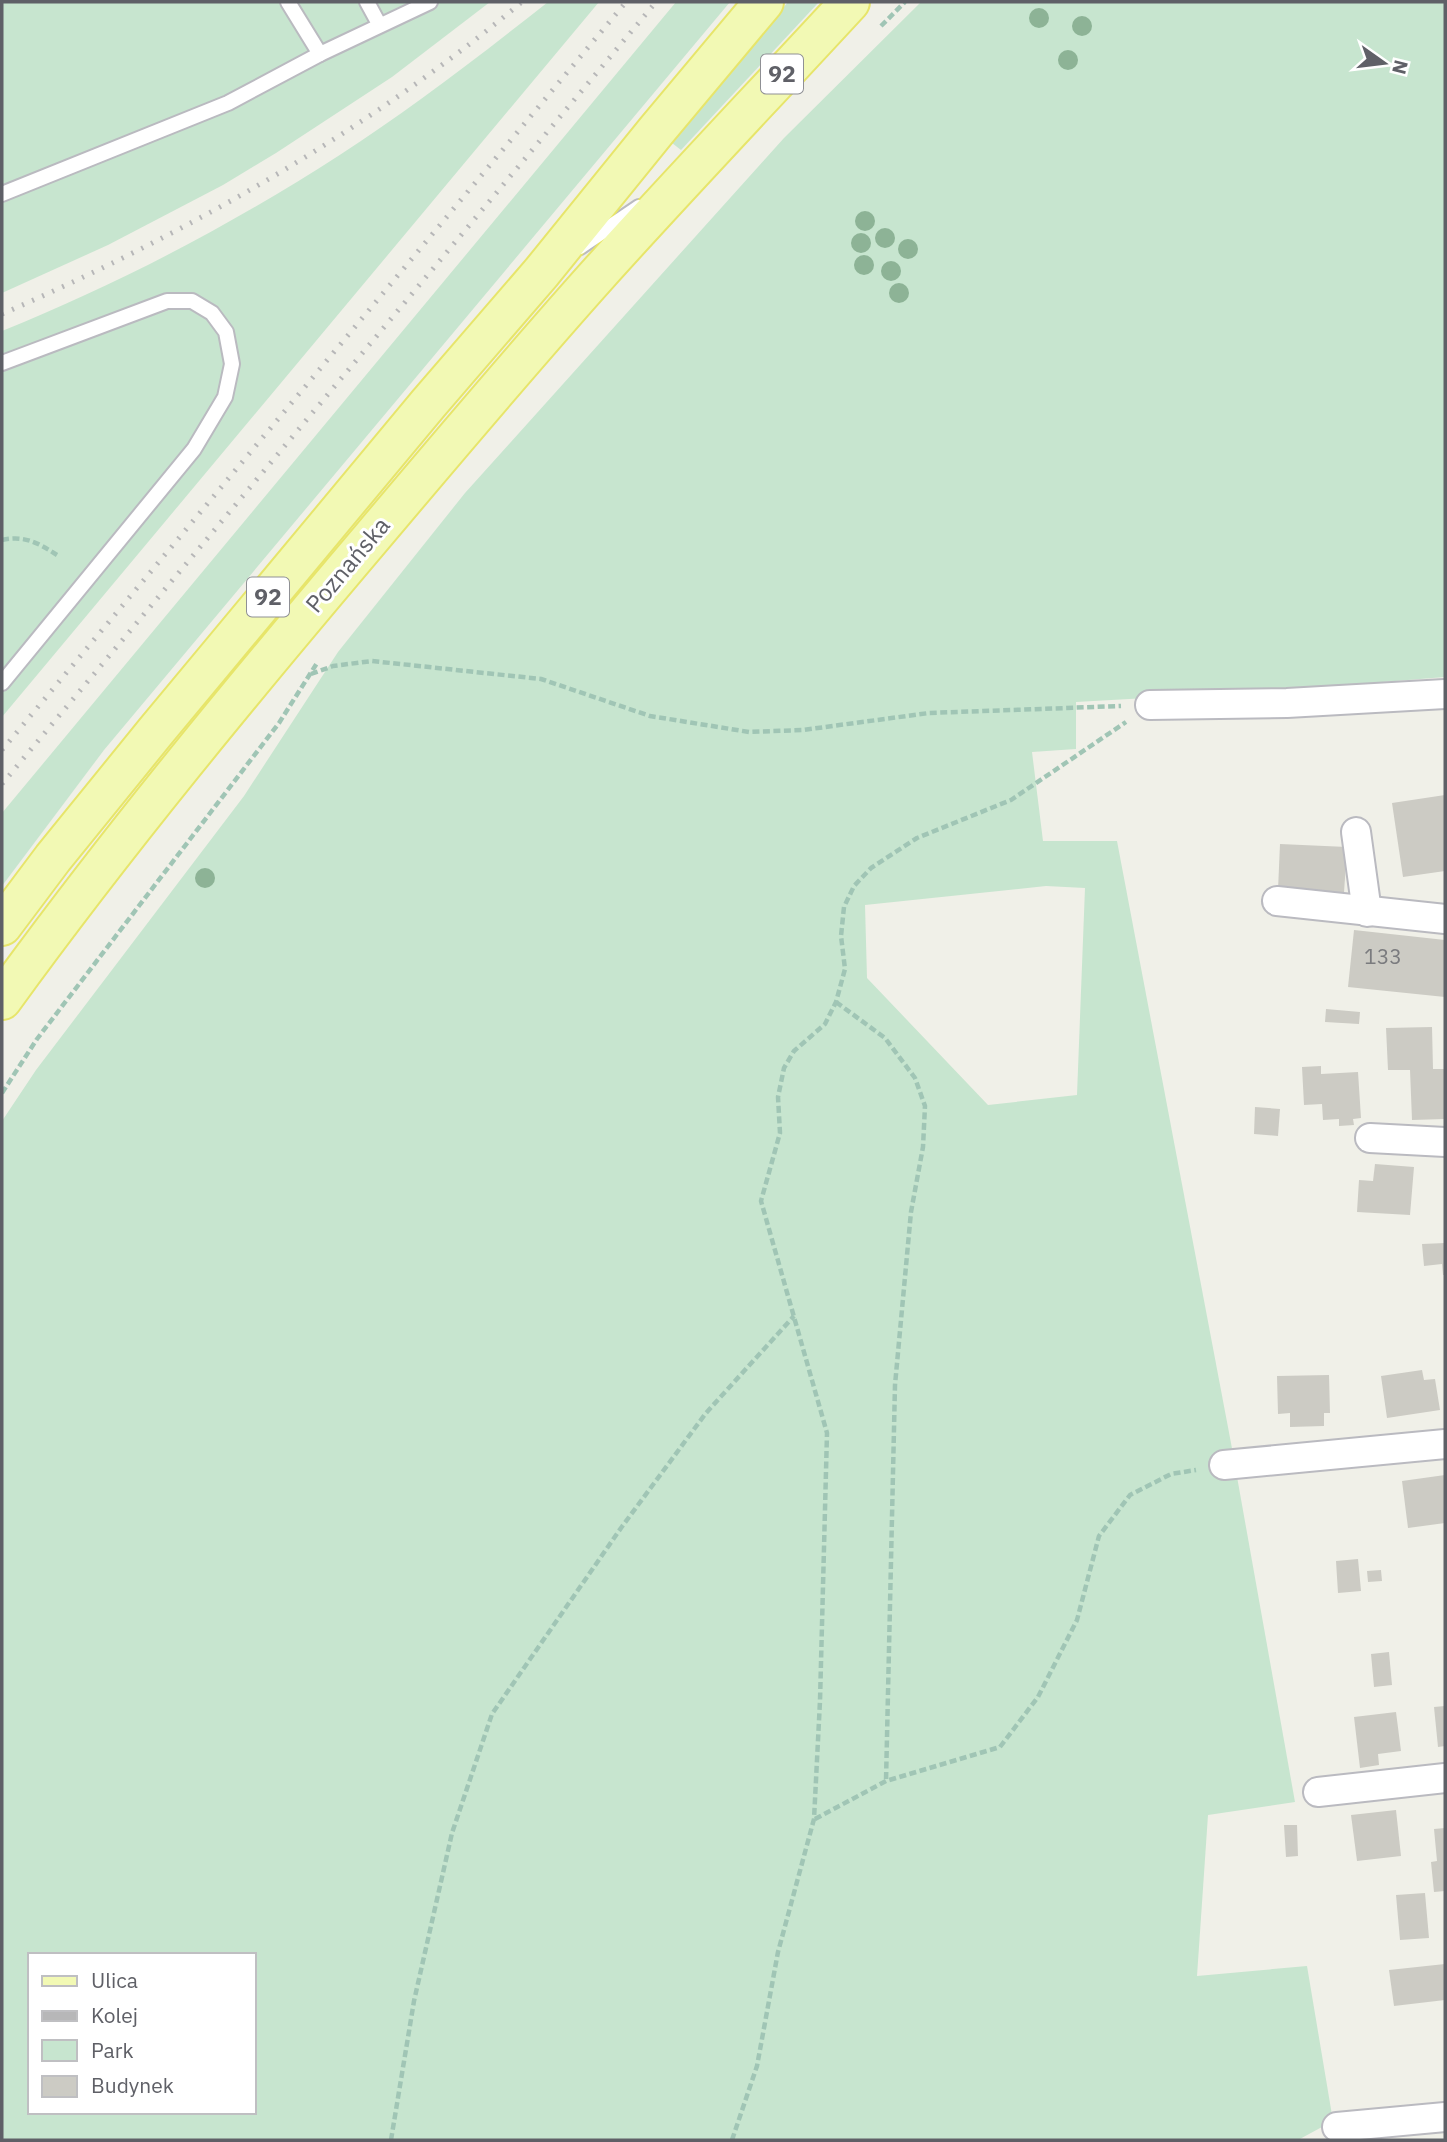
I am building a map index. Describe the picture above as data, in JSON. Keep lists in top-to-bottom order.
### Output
{
  "streets": {
    "main road": ["92", "Poznańska"]
  },
  "crossings": [
    ["92", "Poznańska"]
  ],
  "house_numbers": ["133"],
  "legend": [
    "Ulica",
    "Kolej",
    "Park",
    "Budynek"
  ],
  "north": "right"
}
